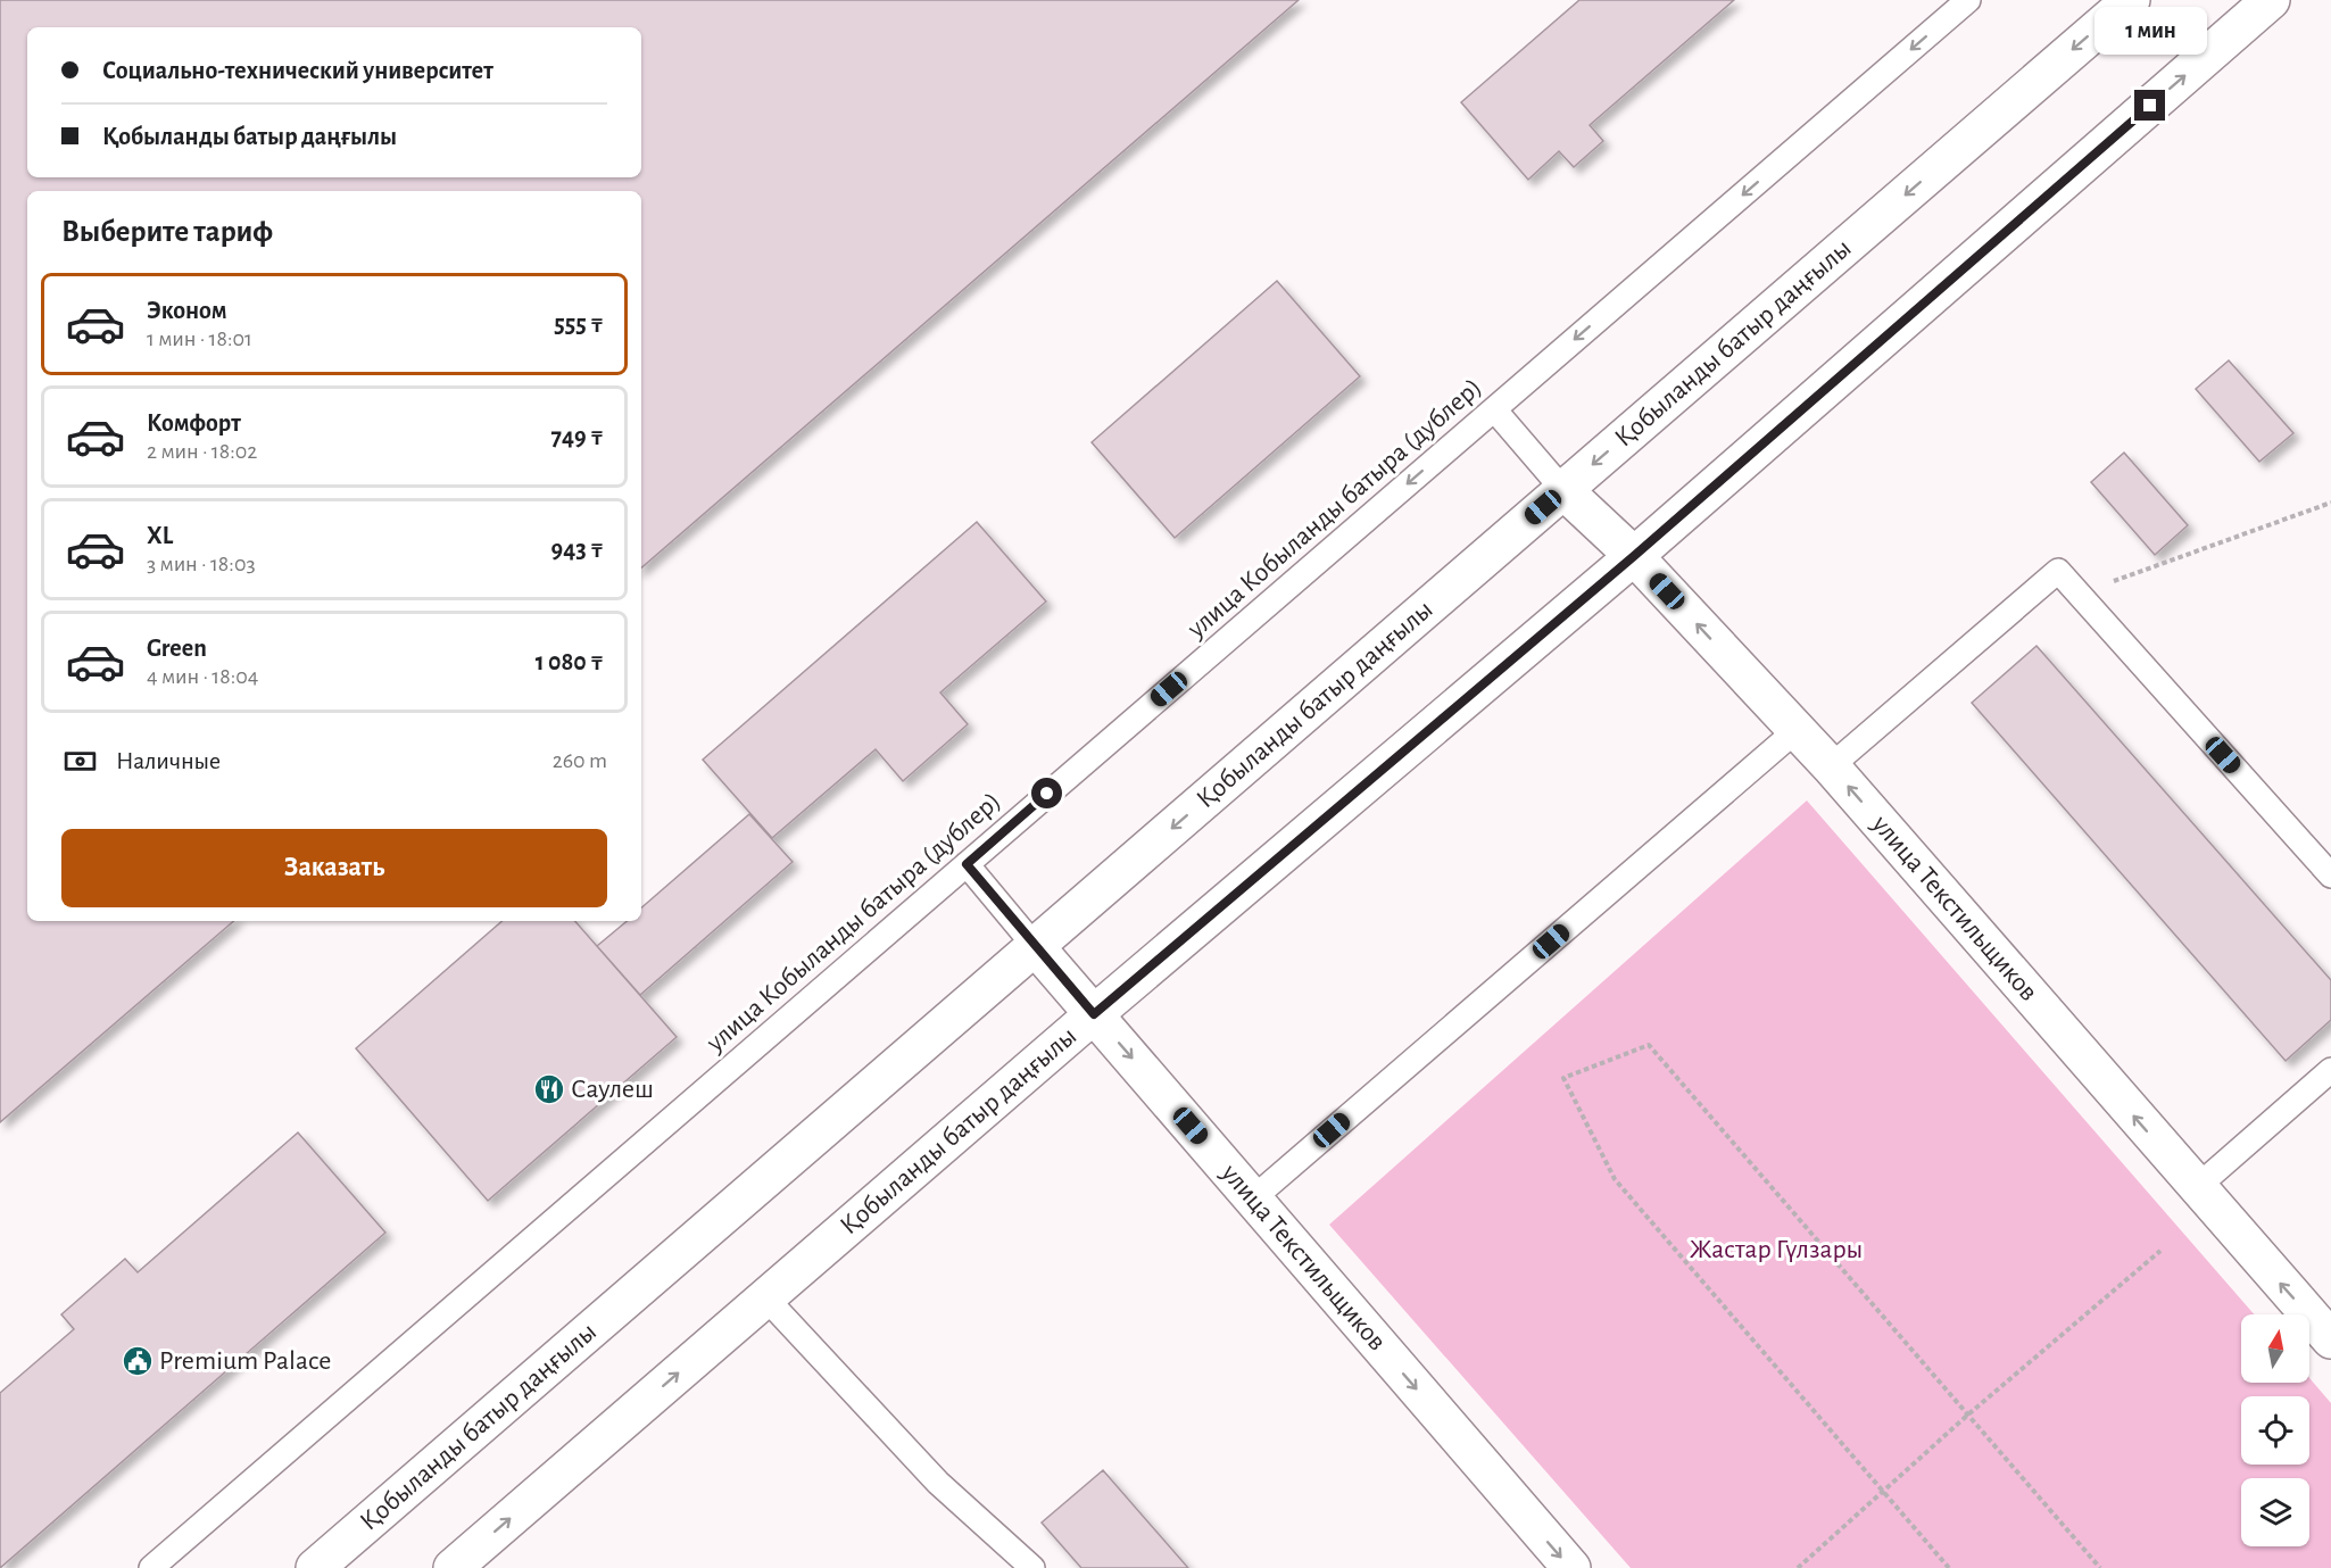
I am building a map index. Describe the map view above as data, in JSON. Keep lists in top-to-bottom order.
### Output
{
  "streets": {
    "street": ["Қобыланды батыр даңғылы", "улица Текстильщиков"],
    "lane": ["улица Кобыланды батыра (дублер)"]
  },
  "crossings": [
    ["Қобыланды батыр даңғылы", "улица Текстильщиков"]
  ],
  "one_way": ["улица Кобыланды батыра (дублер)"],
  "parks": ["Жастар Гүлзары"],
  "places": {
    "restaurant": ["Саулеш"],
    "public building": ["Premium Palace"]
  },
  "north": "top",
  "page": {
    "bubble": "1 мин",
    "banner": ["Социально-технический университет", "Қобыланды батыр даңғылы"],
    "heading": "Выберите тариф",
    "list": [
      {
        "name": "Эконом",
        "note": "1 мин · 18:01",
        "value": "555 ₸"
      },
      {
        "name": "Комфорт",
        "note": "2 мин · 18:02",
        "value": "749 ₸"
      },
      {
        "name": "XL",
        "note": "3 мин · 18:03",
        "value": "943 ₸"
      },
      {
        "name": "Green",
        "note": "4 мин · 18:04",
        "value": "1 080 ₸"
      }
    ],
    "pay": ["Наличные", "260 m"],
    "buttons": "Заказать"
  }
}
